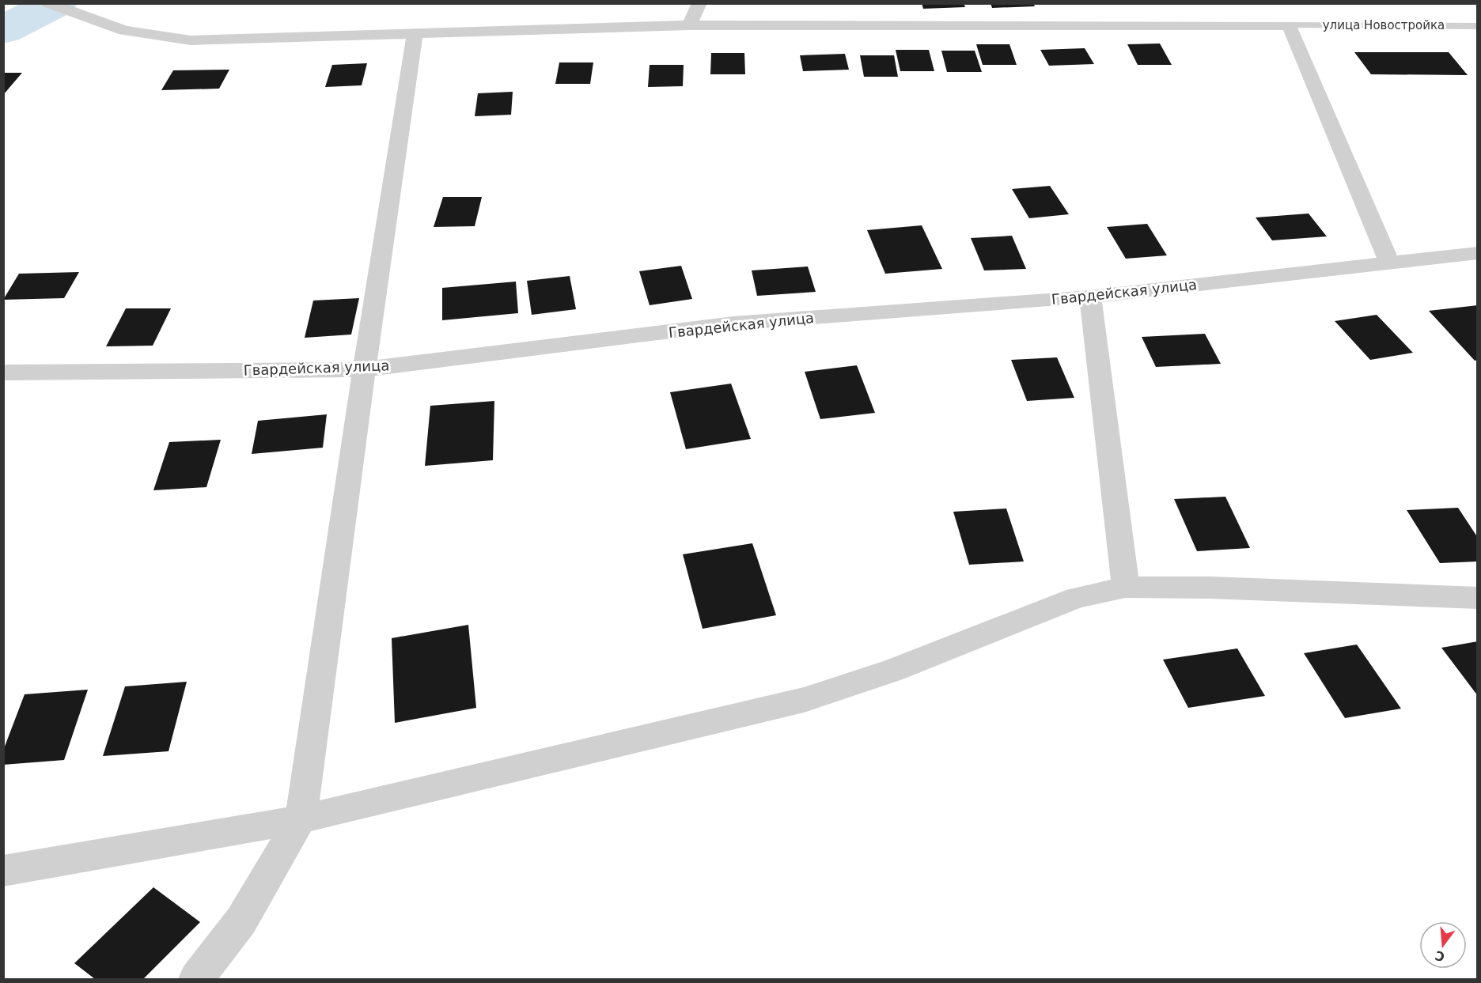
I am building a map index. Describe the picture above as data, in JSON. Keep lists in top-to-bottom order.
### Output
{
  "streets": {
    "street": ["Гвардейская улица"],
    "lane": ["улица Новостройка"]
  },
  "north": "bottom"
}
